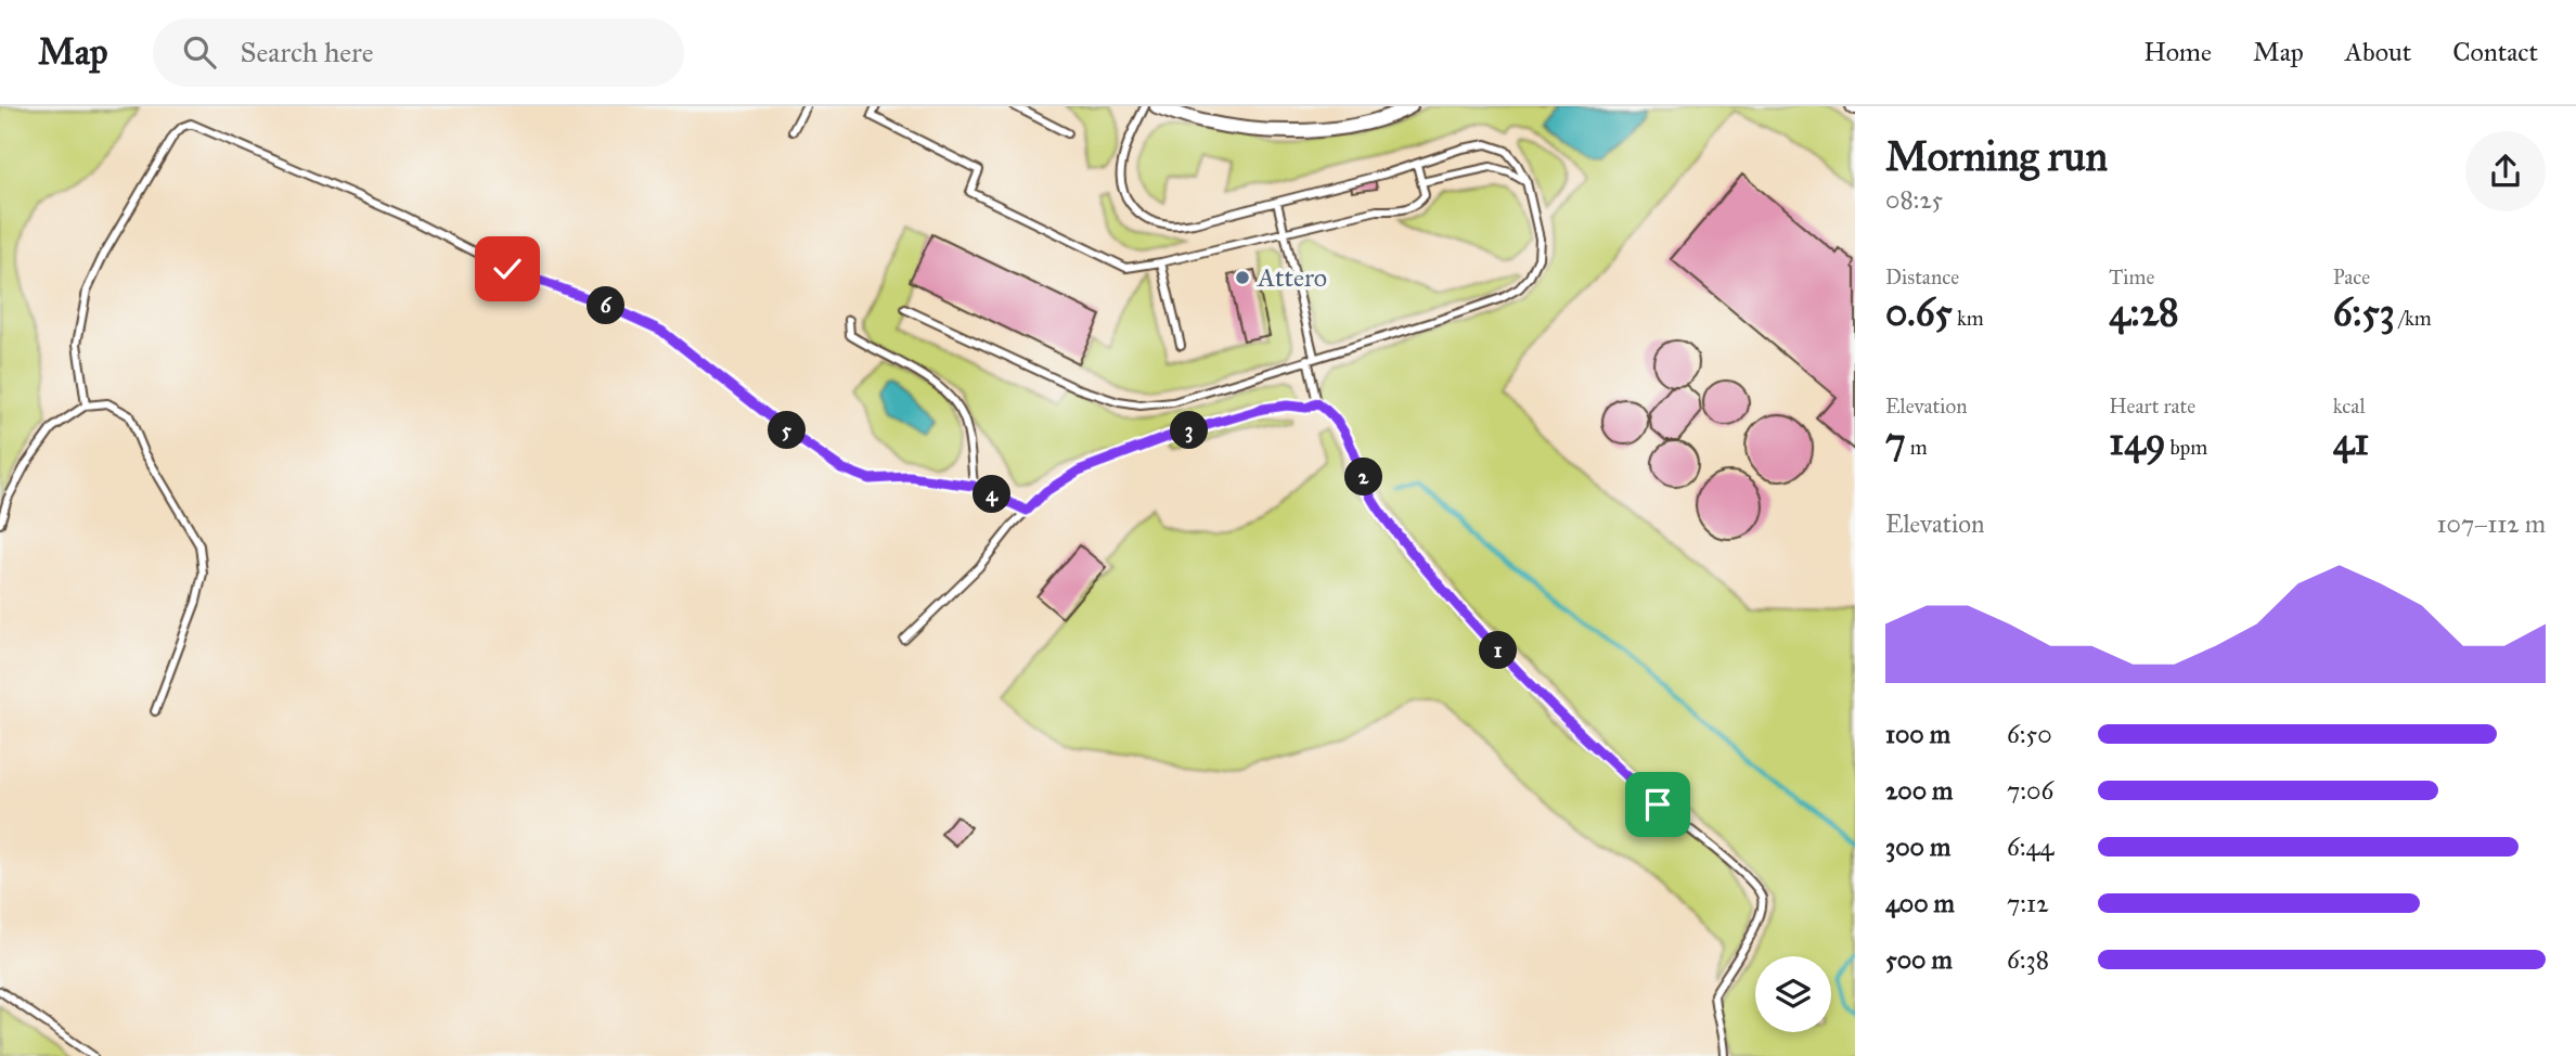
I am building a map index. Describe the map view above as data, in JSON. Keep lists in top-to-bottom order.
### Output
{
  "places": ["Attero"],
  "page": {
    "header": "Map",
    "search": "Search here",
    "nav": [
      "Home",
      "Map",
      "About",
      "Contact"
    ],
    "heading": ["Morning run", "08:25"],
    "stats": [
      ["Distance", "0.65 km"],
      ["Time", "4:28"],
      ["Pace", "6:53 /km"],
      ["Elevation", "7 m"],
      ["Heart rate", "149 bpm"],
      ["kcal", "41"]
    ],
    "pins": [
      "6",
      "3",
      "5",
      "2",
      "4",
      "1"
    ],
    "chart": ["Elevation", "107–112 m"],
    "list": [
      {
        "name": "100 m",
        "note": "6:50"
      },
      {
        "name": "200 m",
        "note": "7:06"
      },
      {
        "name": "300 m",
        "note": "6:44"
      },
      {
        "name": "400 m",
        "note": "7:12"
      },
      {
        "name": "500 m",
        "note": "6:38"
      }
    ]
  }
}
